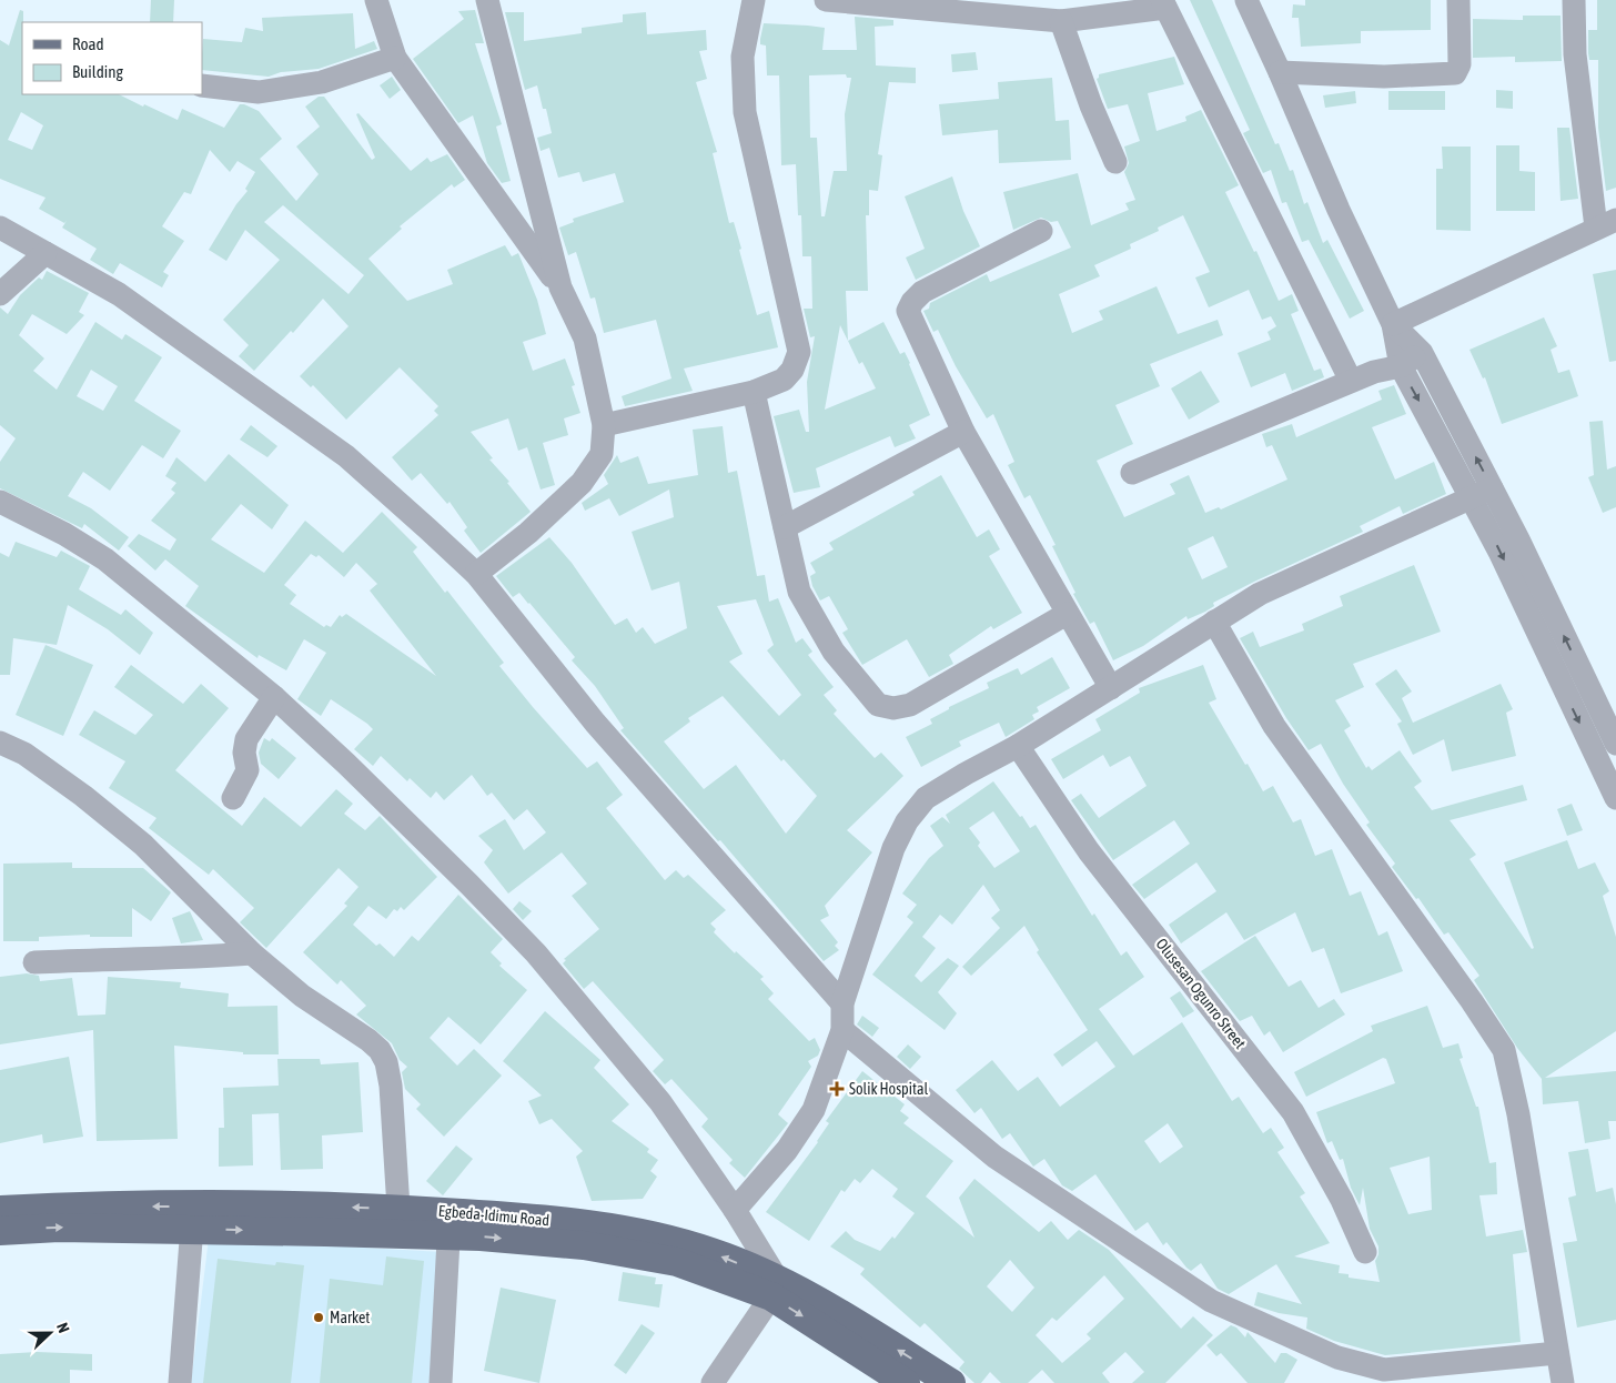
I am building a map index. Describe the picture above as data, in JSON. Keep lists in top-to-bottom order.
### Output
{
  "streets": {
    "main road": ["Egbeda-Idimu Road"],
    "street": ["Olusesan Ogunro Street"]
  },
  "places": {
    "health": ["Solik Hospital"],
    "other": ["Market"]
  },
  "legend": ["Road", "Building"],
  "north": "right"
}
